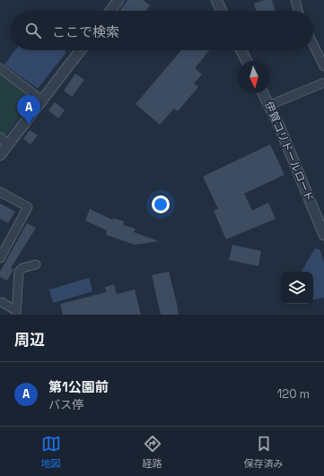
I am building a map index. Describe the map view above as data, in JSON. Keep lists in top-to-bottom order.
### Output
{
  "streets": {
    "street": ["伊賀コリドールロード"]
  },
  "north": "bottom",
  "page": {
    "search": "ここで検索",
    "pins": "A",
    "heading": "周辺",
    "list": [
      {
        "mark": "A",
        "name": "第1公園前",
        "note": "バス停",
        "value": "120 m"
      }
    ],
    "nav": ["地図", "経路", "保存済み"]
  }
}
